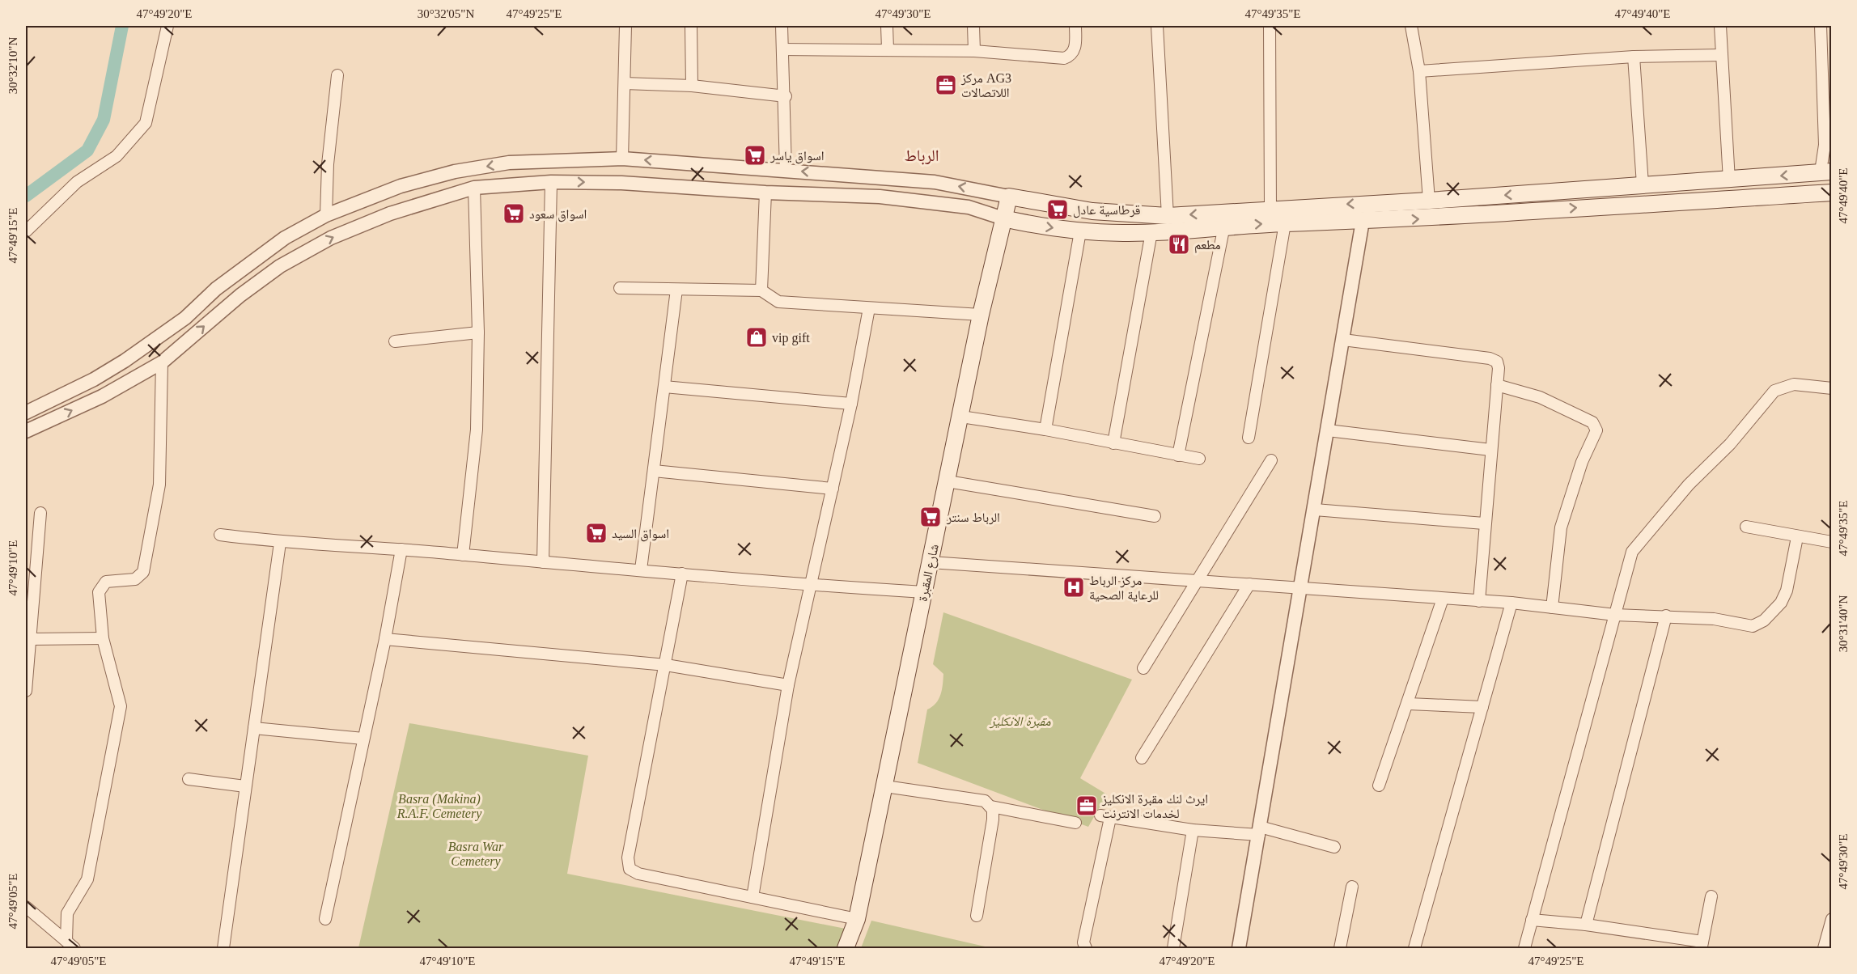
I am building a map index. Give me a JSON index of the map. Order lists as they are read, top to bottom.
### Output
{
  "streets": {
    "main road": ["شارع المقبرة"]
  },
  "districts": ["الرباط"],
  "parks": ["مقبرة الانكليز", "Basra (Makina) R.A.F. Cemetery", "Basra War Cemetery"],
  "places": {
    "office": ["مركز AG3 اللاتصالات", "ايرث لنك مقبرة الانكليز لخدمات الانترنت"],
    "supermarket": [
      "اسواق ياسر",
      "قرطاسية عادل",
      "اسواق سعود",
      "الرباط سنتر",
      "اسواق السيد"
    ],
    "restaurant": ["مطعم"],
    "shop": ["vip gift"],
    "hospital": ["مركز الرباط للرعاية الصحية"]
  },
  "coordinates": [
    "47°49'20\"E",
    "30°32'05\"N",
    "47°49'25\"E",
    "47°49'30\"E",
    "47°49'35\"E",
    "47°49'40\"E",
    "30°32'10\"N",
    "47°49'15\"E",
    "47°49'10\"E",
    "30°31'40\"N",
    "47°49'05\"E"
  ]
}
